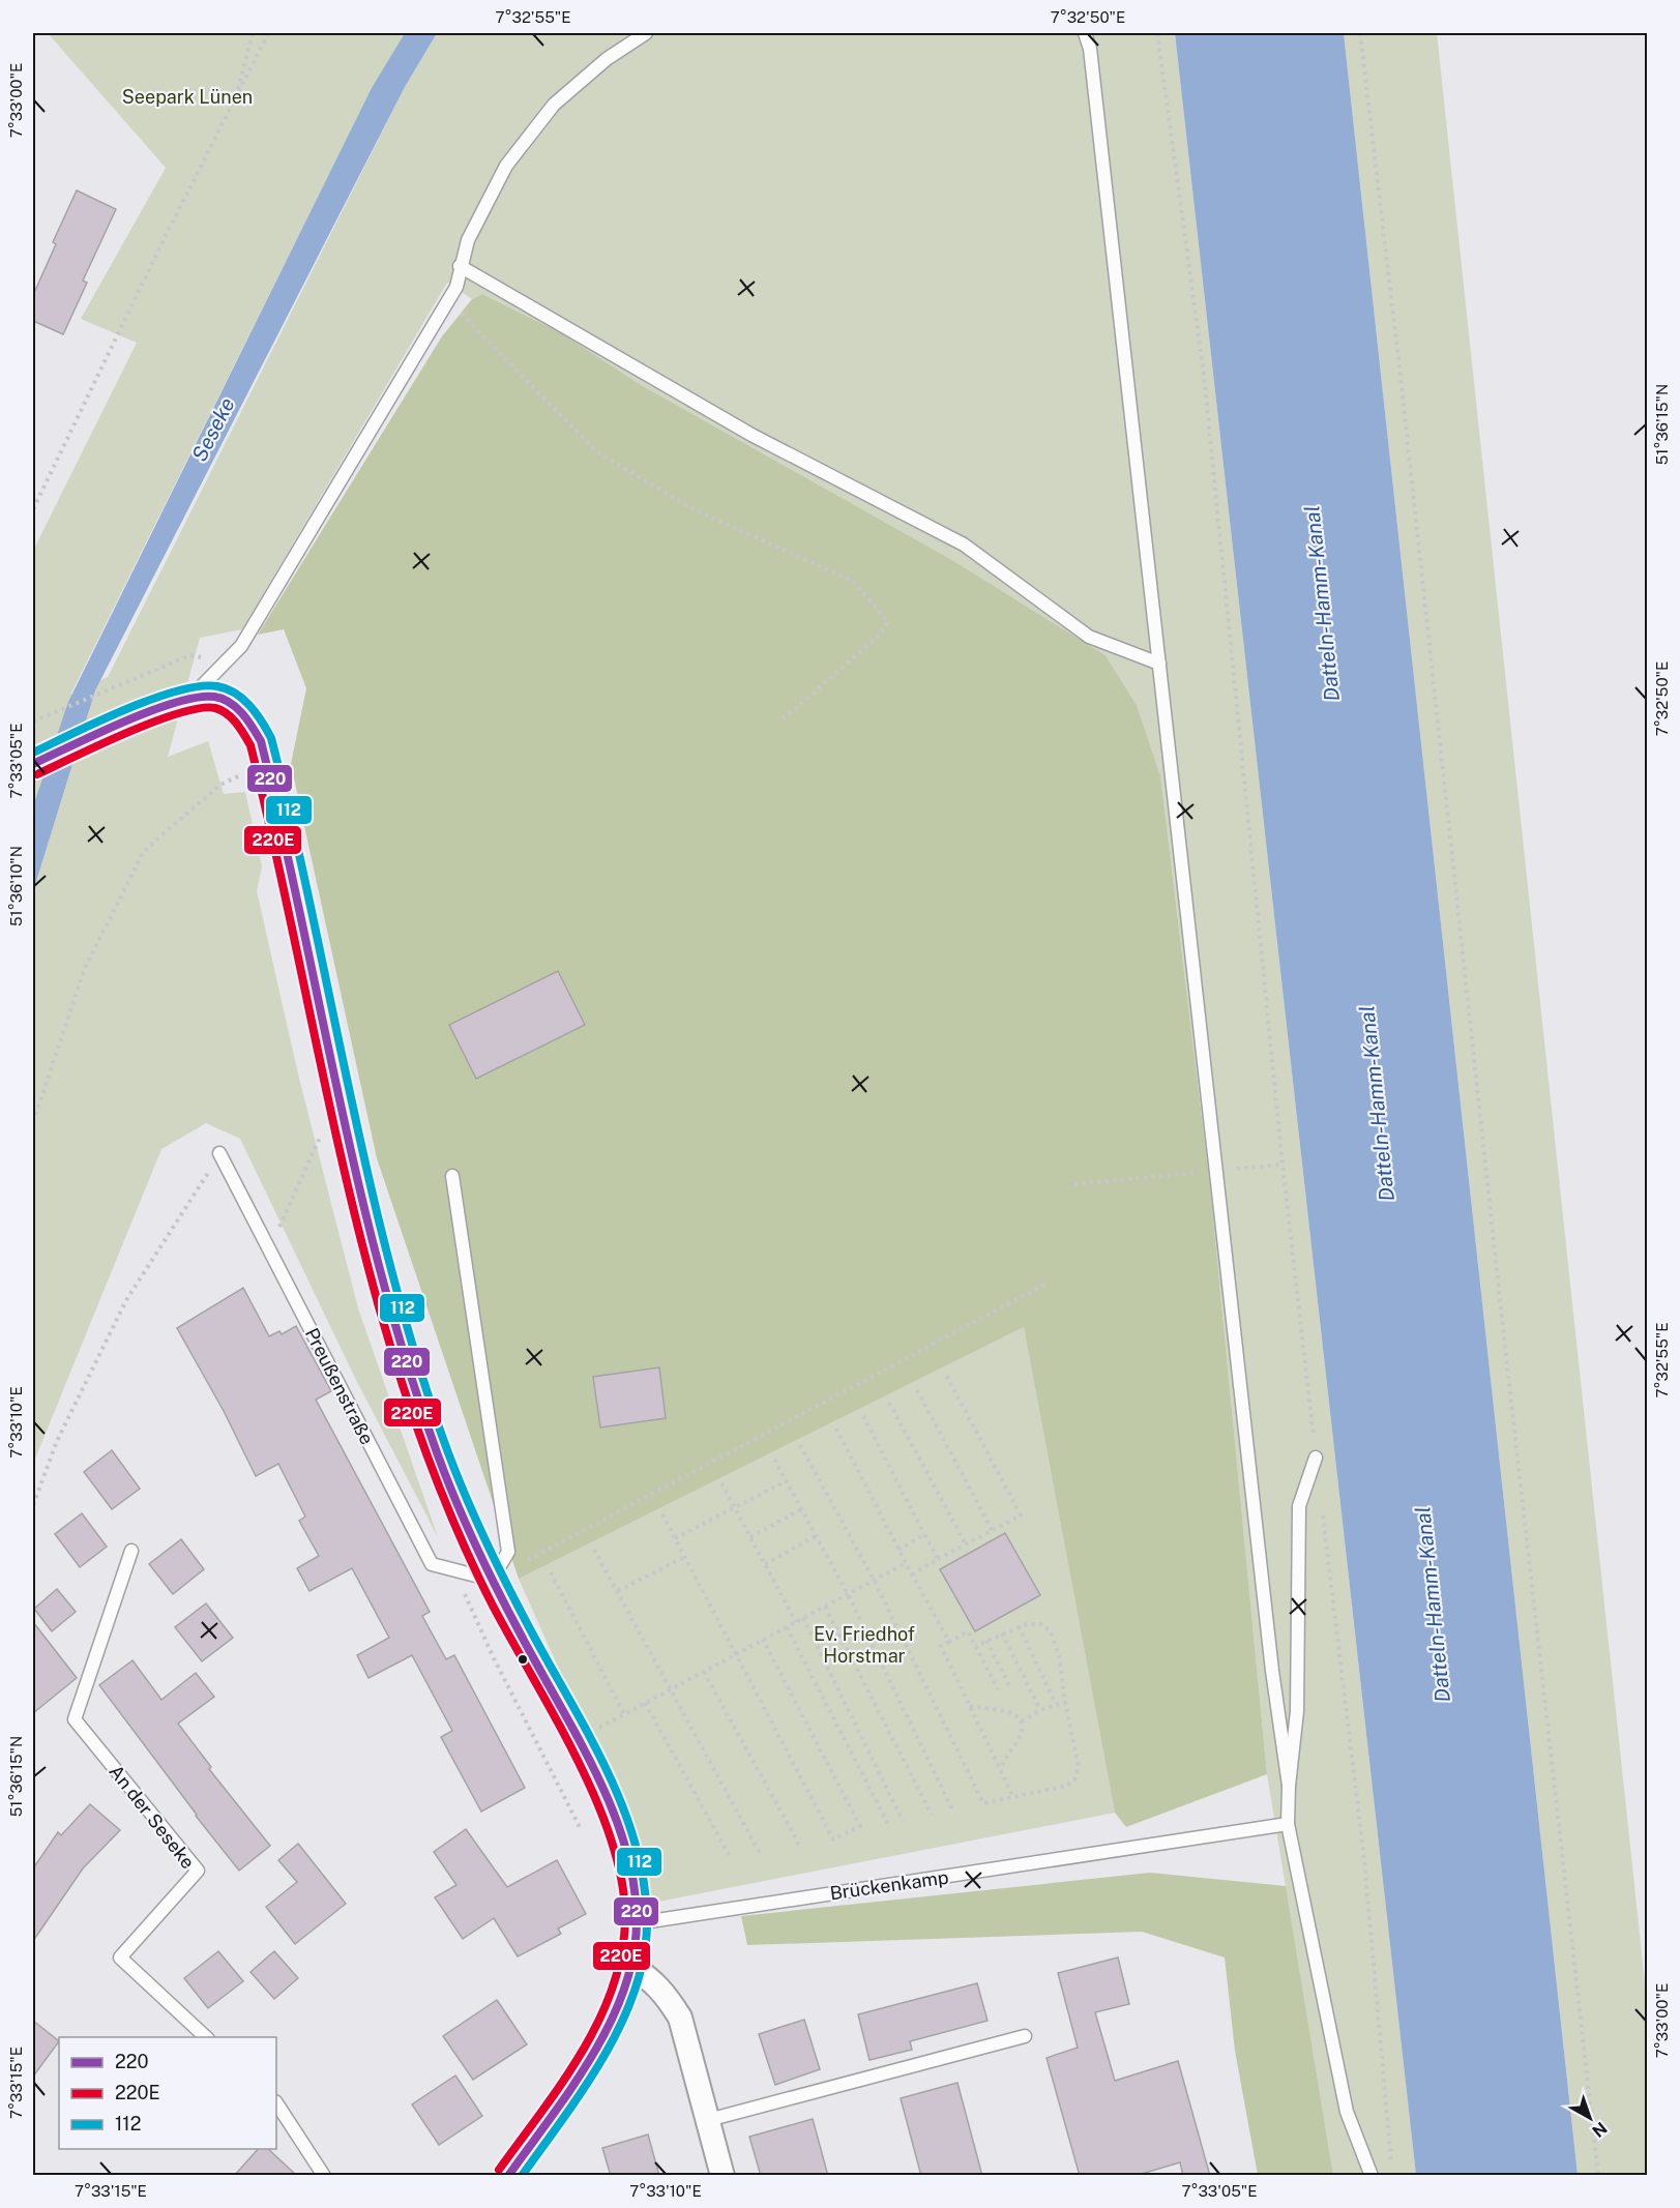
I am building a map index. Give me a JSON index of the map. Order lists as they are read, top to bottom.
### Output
{
  "streets": {
    "lane": ["Preußenstraße", "An der Seseke", "Brückenkamp"]
  },
  "water": ["Seseke", "Datteln-Hamm-Kanal"],
  "parks": ["Seepark Lünen", "Ev. Friedhof Horstmar"],
  "lines": ["transit line 112", "transit line 220", "transit line 220E"],
  "legend": ["220", "220E", "112"],
  "north": "bottom right",
  "coordinates": [
    "7°32'55\"E",
    "7°32'50\"E",
    "7°33'00\"E",
    "51°36'15\"N",
    "7°33'05\"E",
    "51°36'10\"N",
    "7°33'10\"E",
    "7°33'15\"E"
  ]
}
